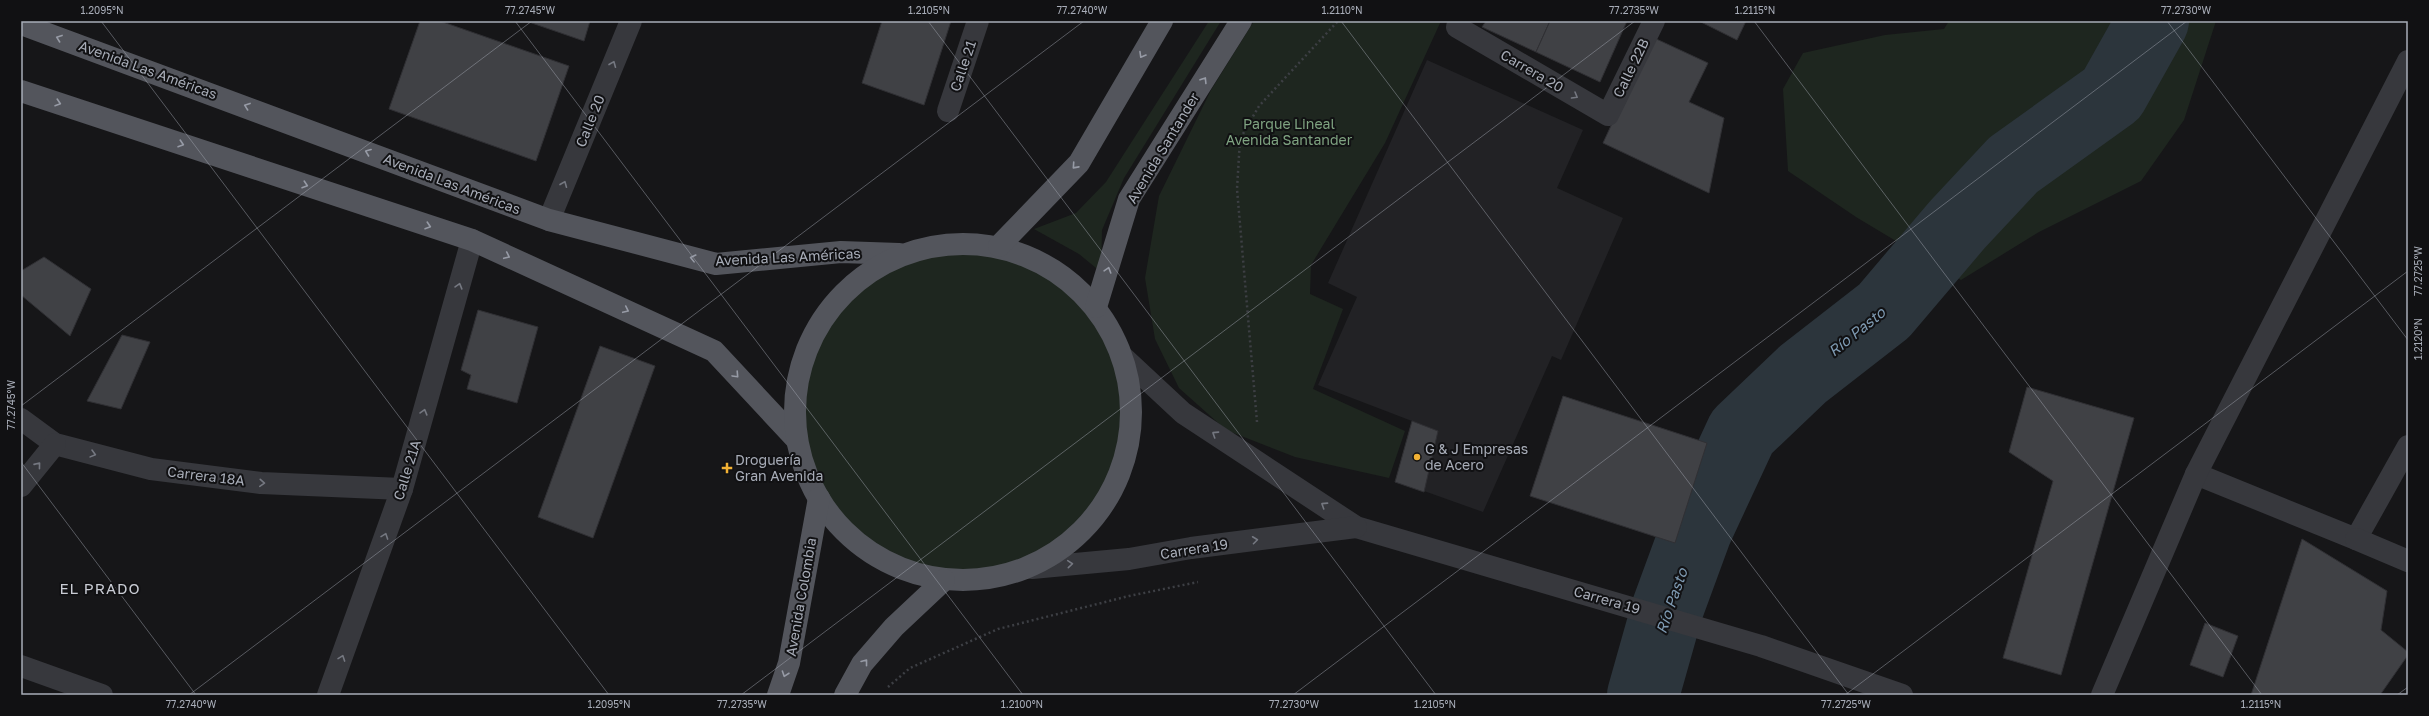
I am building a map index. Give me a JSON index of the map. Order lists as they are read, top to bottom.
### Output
{
  "streets": {
    "main road": ["Avenida Las Américas", "Avenida Santander", "Avenida Colombia"],
    "street": [
      "Calle 21",
      "Calle 22B",
      "Carrera 20",
      "Calle 20",
      "Calle 21A",
      "Carrera 18A",
      "Carrera 19"
    ]
  },
  "crossings": [
    ["Calle 22B", "Carrera 20"],
    ["Avenida Las Américas", "Calle 20"],
    ["Calle 21A", "Carrera 18A"]
  ],
  "one_way": [
    "Carrera 20",
    "Calle 20",
    "Calle 21A",
    "Carrera 18A",
    "Avenida Colombia"
  ],
  "districts": ["EL PRADO"],
  "water": ["Río Pasto"],
  "parks": ["Parque Lineal Avenida Santander"],
  "places": {
    "other": ["G & J Empresas de Acero"],
    "health": ["Droguería Gran Avenida"]
  },
  "coordinates": [
    "1.2095°N",
    "77.2745°W",
    "1.2105°N",
    "77.2740°W",
    "1.2110°N",
    "77.2735°W",
    "1.2115°N",
    "77.2730°W",
    "77.2725°W",
    "1.2120°N",
    "1.2100°N"
  ]
}
